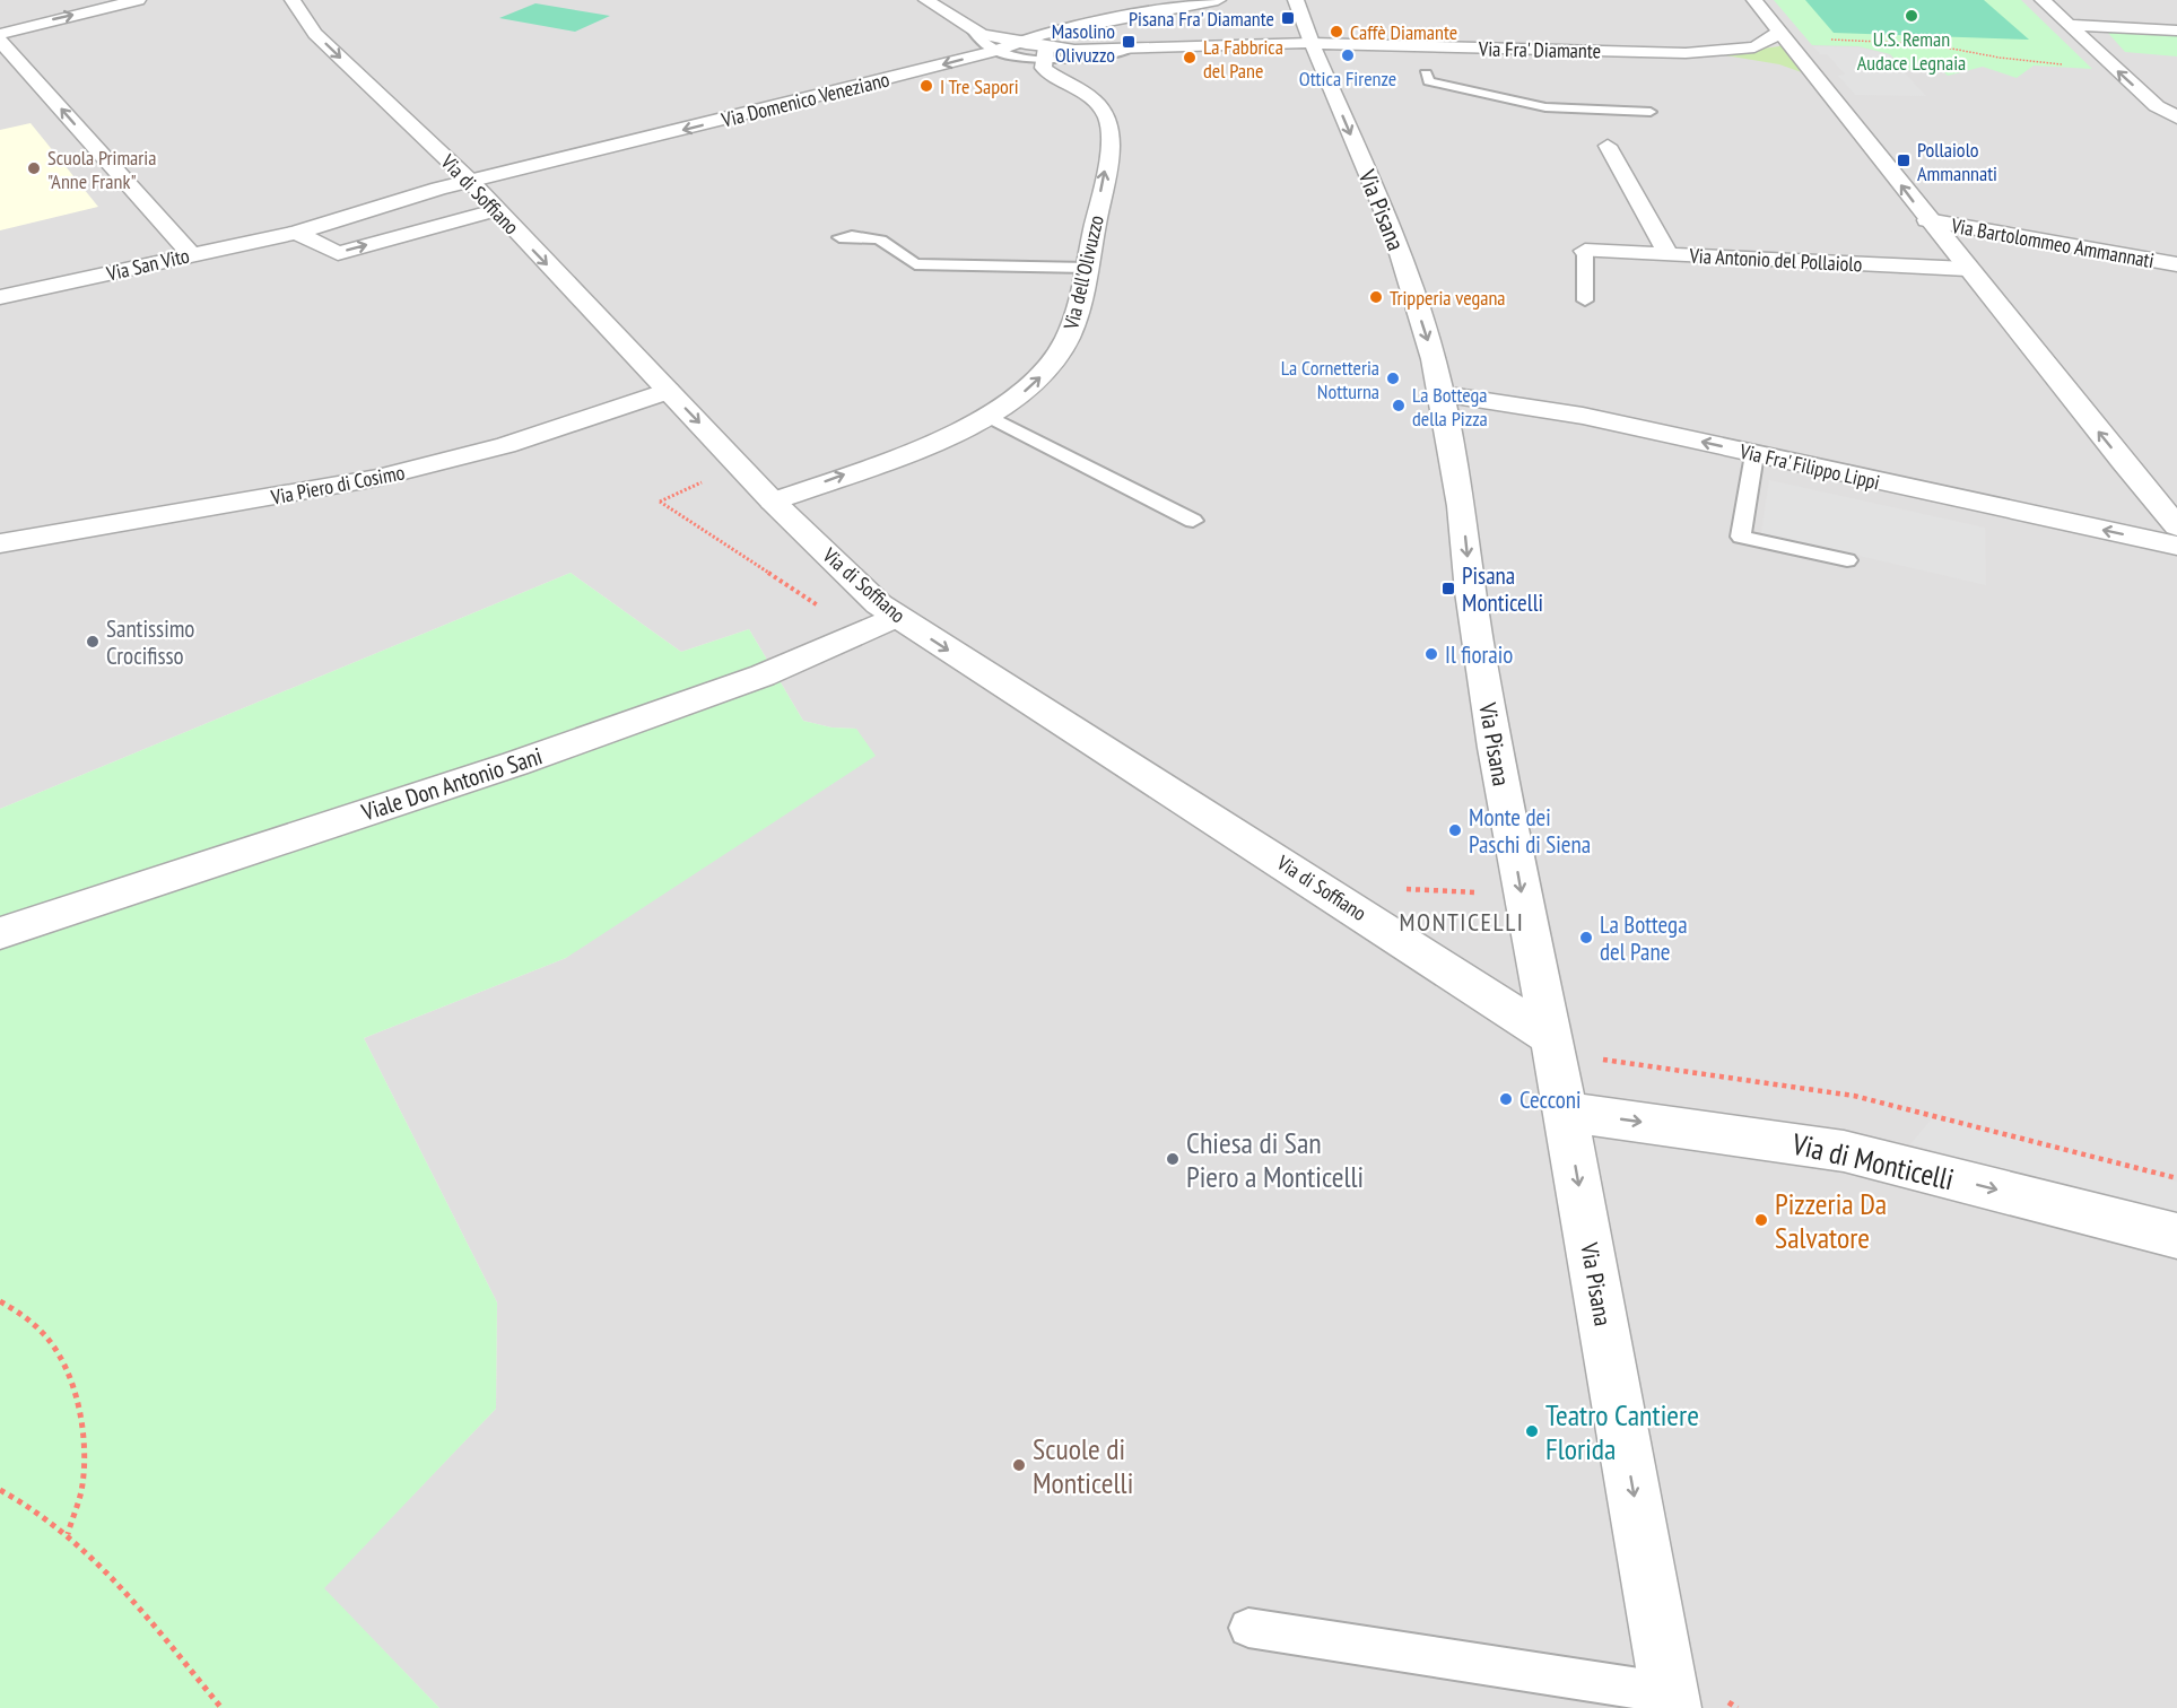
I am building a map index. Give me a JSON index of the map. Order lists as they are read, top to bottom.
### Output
{
  "streets": {
    "street": [
      "Via Fra' Diamante",
      "Via Domenico Veneziano",
      "Via di Soffiano",
      "Via Pisana",
      "Via Bartolommeo Ammannati",
      "Via Antonio del Pollaiolo",
      "Via San Vito",
      "Via dell'Olivuzzo",
      "Via Fra' Filippo Lippi",
      "Via Piero di Cosimo",
      "Viale Don Antonio Sani",
      "Via di Monticelli"
    ]
  },
  "crossings": [
    ["Via Fra' Diamante", "Via Pisana"],
    ["Via Fra' Diamante", "Via dell'Olivuzzo"],
    ["Via Domenico Veneziano", "Via di Soffiano"],
    ["Via Domenico Veneziano", "Via San Vito"],
    ["Via di Soffiano", "Via Pisana"],
    ["Via di Soffiano", "Via dell'Olivuzzo"],
    ["Via di Soffiano", "Via Piero di Cosimo"],
    ["Via di Soffiano", "Viale Don Antonio Sani"],
    ["Via Pisana", "Via Fra' Filippo Lippi"],
    ["Via Pisana", "Via di Monticelli"]
  ],
  "one_way": [
    "Via Domenico Veneziano",
    "Via di Soffiano",
    "Via Pisana",
    "Via Fra' Filippo Lippi",
    "Via di Monticelli"
  ],
  "districts": ["MONTICELLI"],
  "places": {
    "other": [
      "U.S. Reman Audace Legnaia",
      "Caffè Diamante",
      "Ottica Firenze",
      "La Fabbrica del Pane",
      "I Tre Sapori",
      "Scuola Primaria \"Anne Frank\"",
      "Tripperia vegana",
      "La Cornetteria Notturna",
      "La Bottega della Pizza",
      "Santissimo Crocifisso",
      "Il fioraio",
      "Monte dei Paschi di Siena",
      "La Bottega del Pane",
      "Cecconi",
      "Chiesa di San Piero a Monticelli",
      "Pizzeria Da Salvatore",
      "Teatro Cantiere Florida",
      "Scuole di Monticelli"
    ],
    "transit": [
      "Pisana Fra' Diamante",
      "Masolino Olivuzzo",
      "Pollaiolo Ammannati",
      "Pisana Monticelli"
    ]
  }
}
